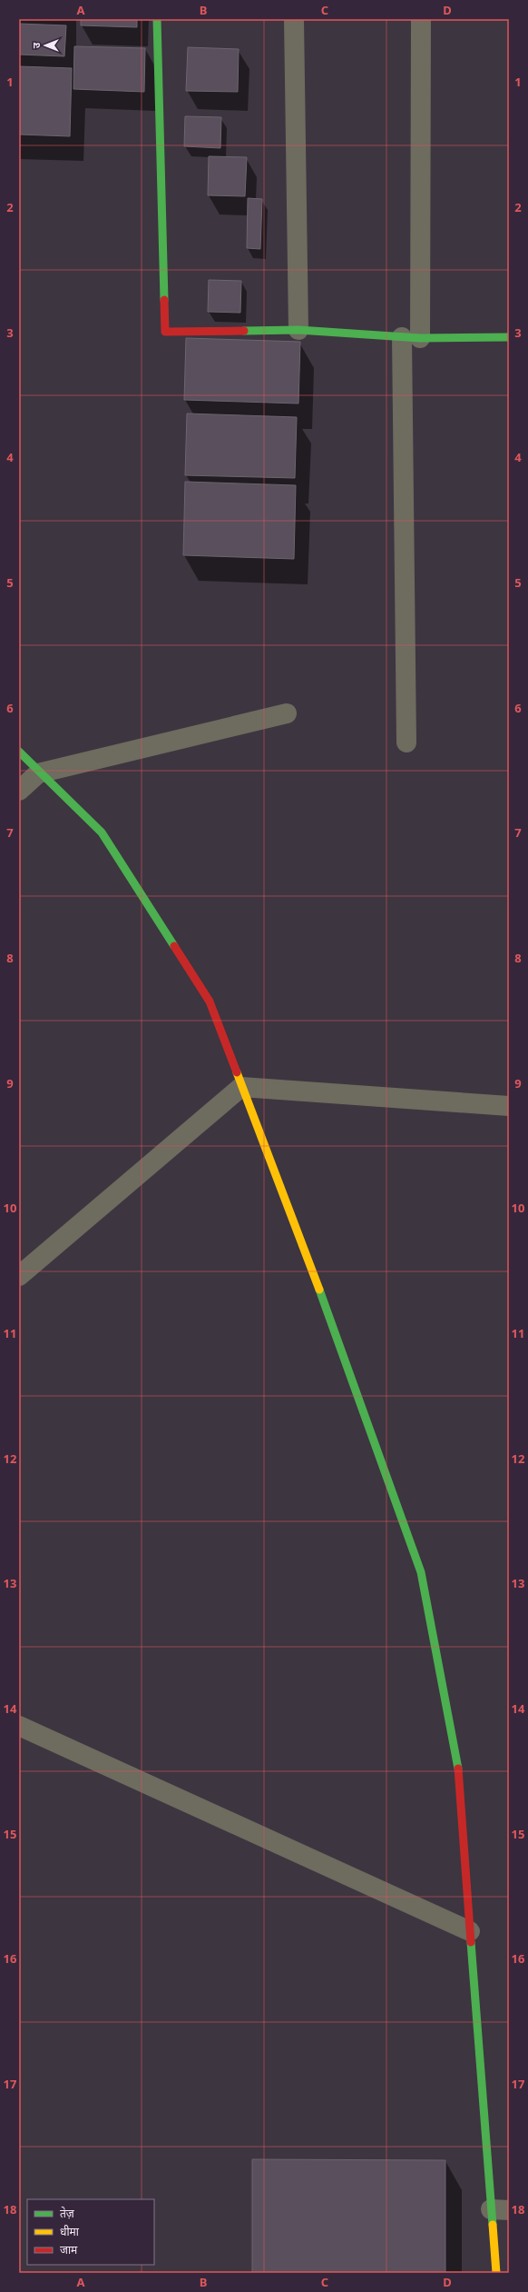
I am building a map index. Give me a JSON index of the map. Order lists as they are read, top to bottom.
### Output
{
  "legend": ["तेज़", "धीमा", "जाम"],
  "north": "left",
  "grid": {
    "columns": [
      "A",
      "B",
      "C",
      "D"
    ],
    "rows": [
      "1",
      "2",
      "3",
      "4",
      "5",
      "6",
      "7",
      "8",
      "9",
      "10",
      "11",
      "12",
      "13",
      "14",
      "15",
      "16",
      "17",
      "18"
    ]
  }
}
